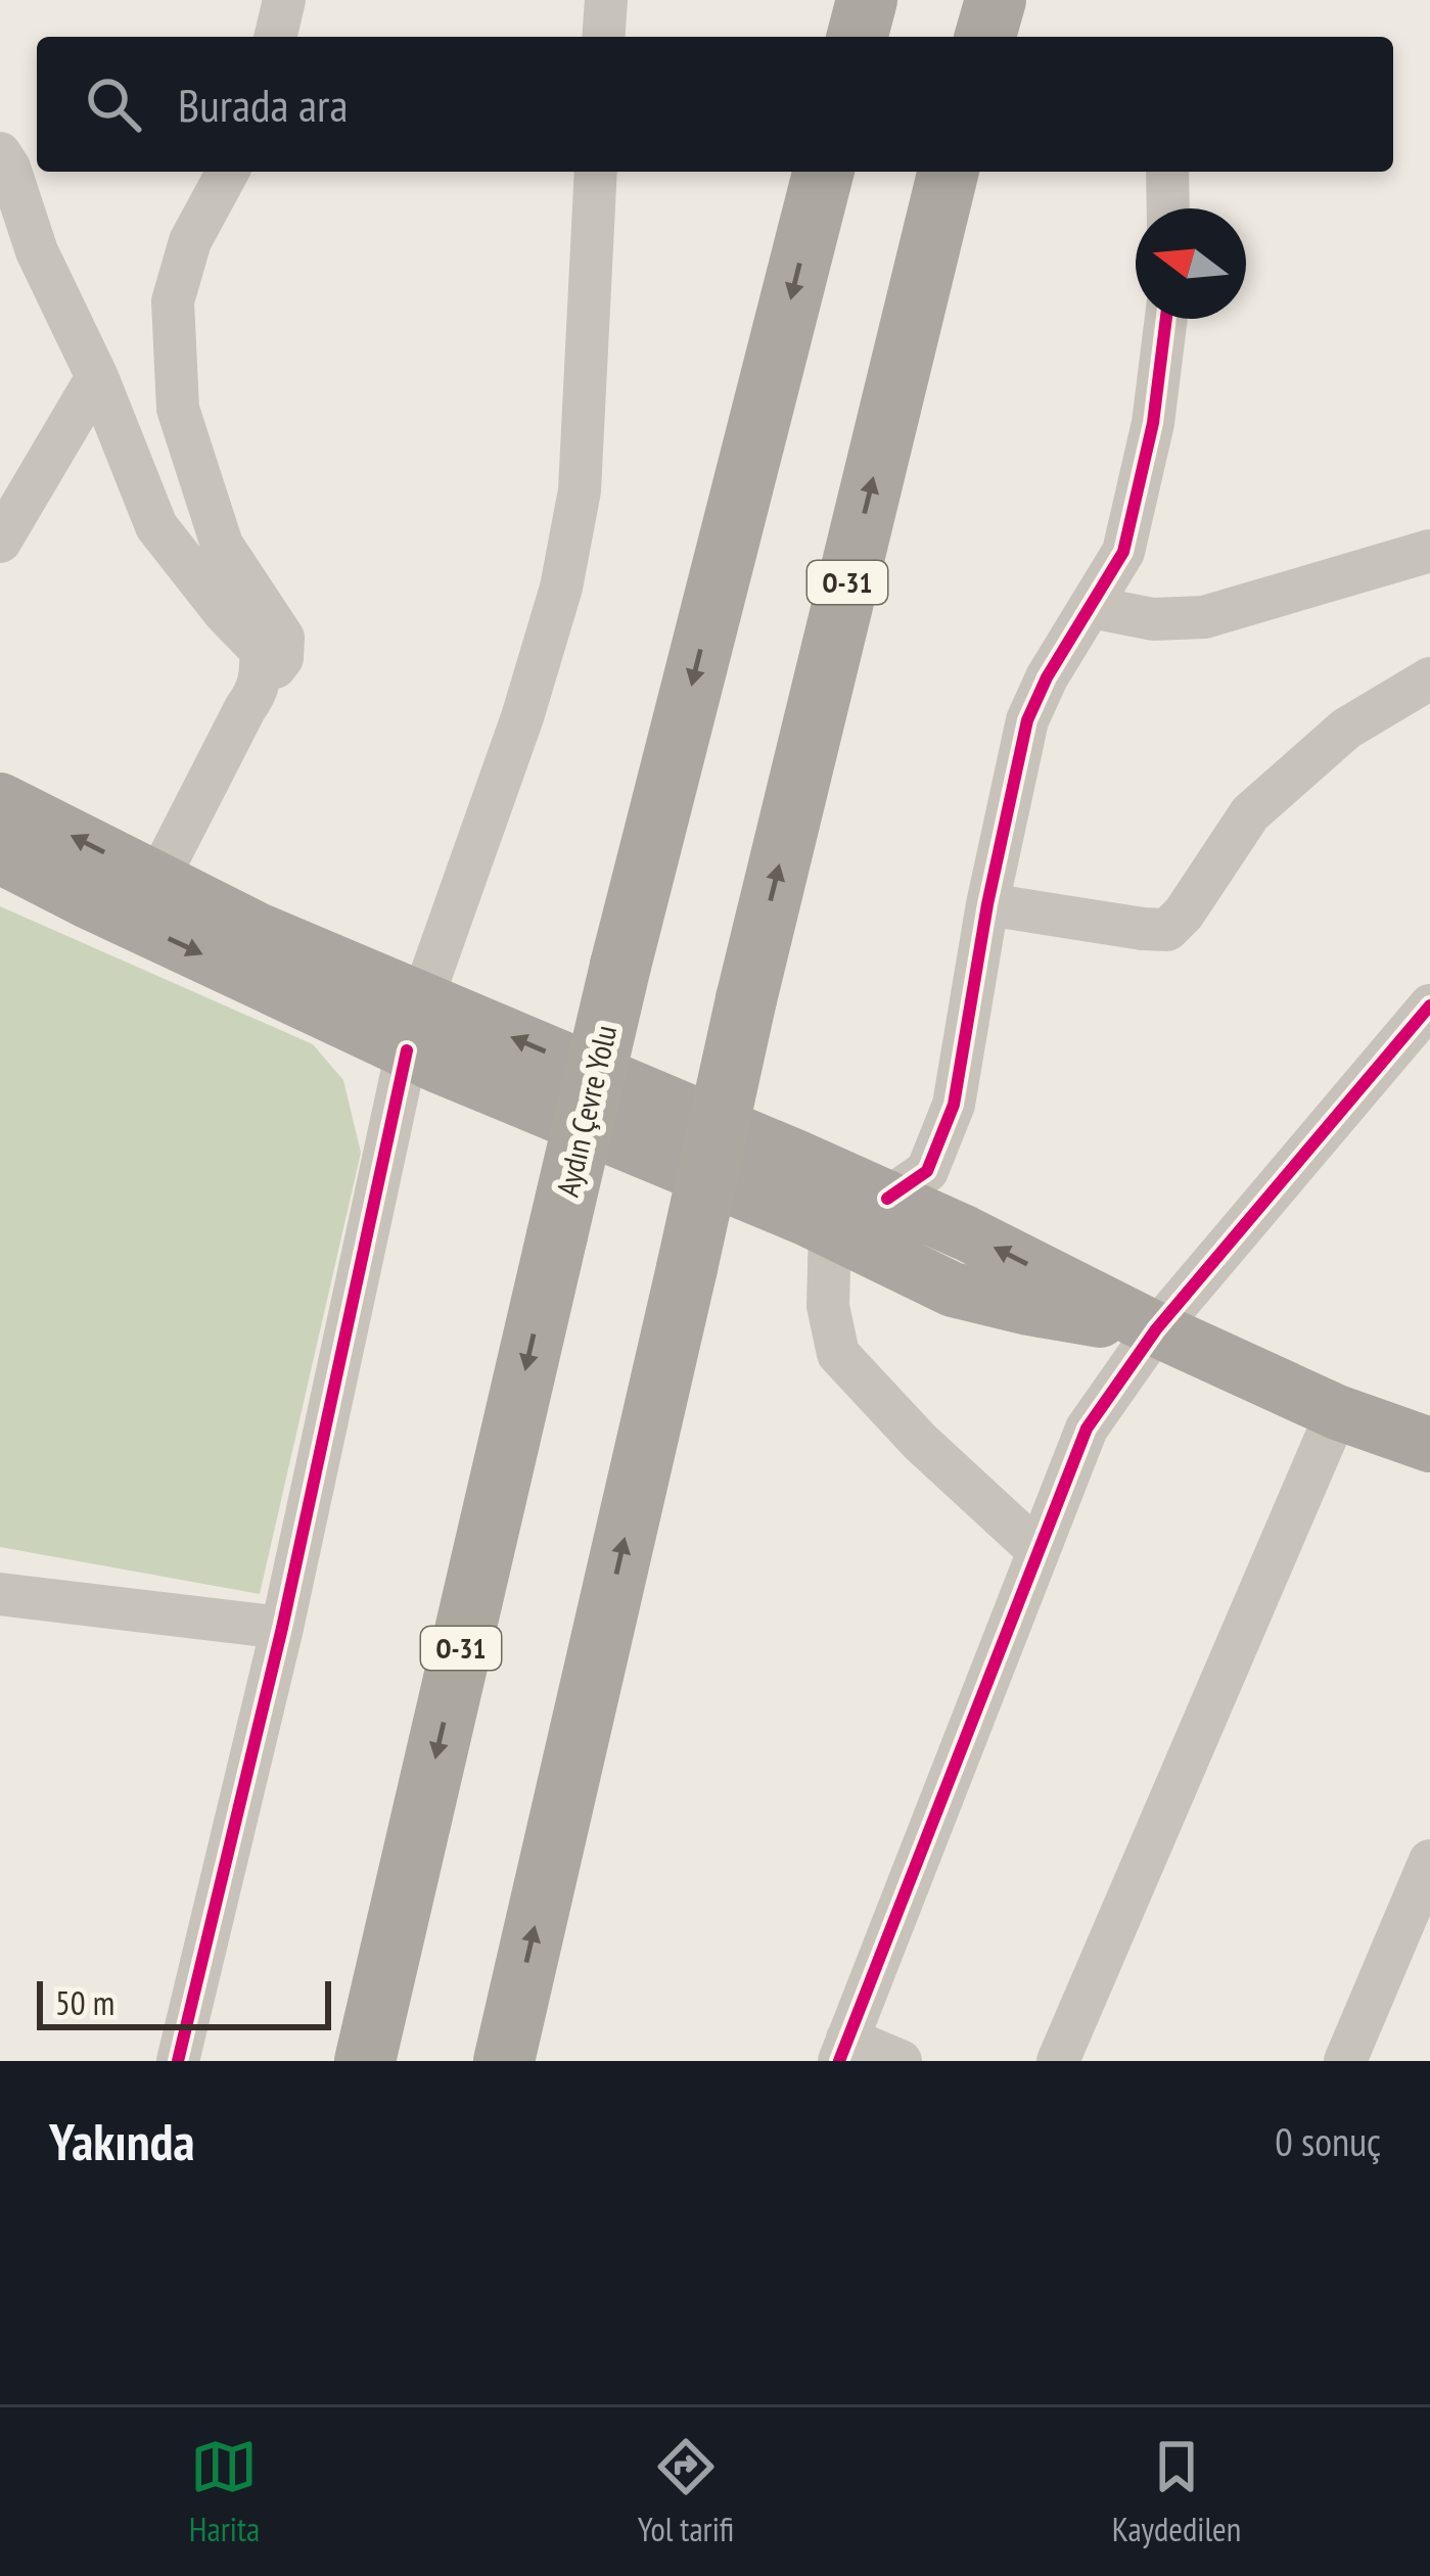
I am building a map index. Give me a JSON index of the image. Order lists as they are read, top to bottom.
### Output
{
  "streets": {
    "highway": ["O-31", "Aydın Çevre Yolu"]
  },
  "scale_bar": "50 m",
  "north": "left",
  "page": {
    "search": "Burada ara",
    "scale": "50 m",
    "heading": ["Yakında", "0 sonuç"],
    "nav": ["Harita", "Yol tarifi", "Kaydedilen"]
  }
}
